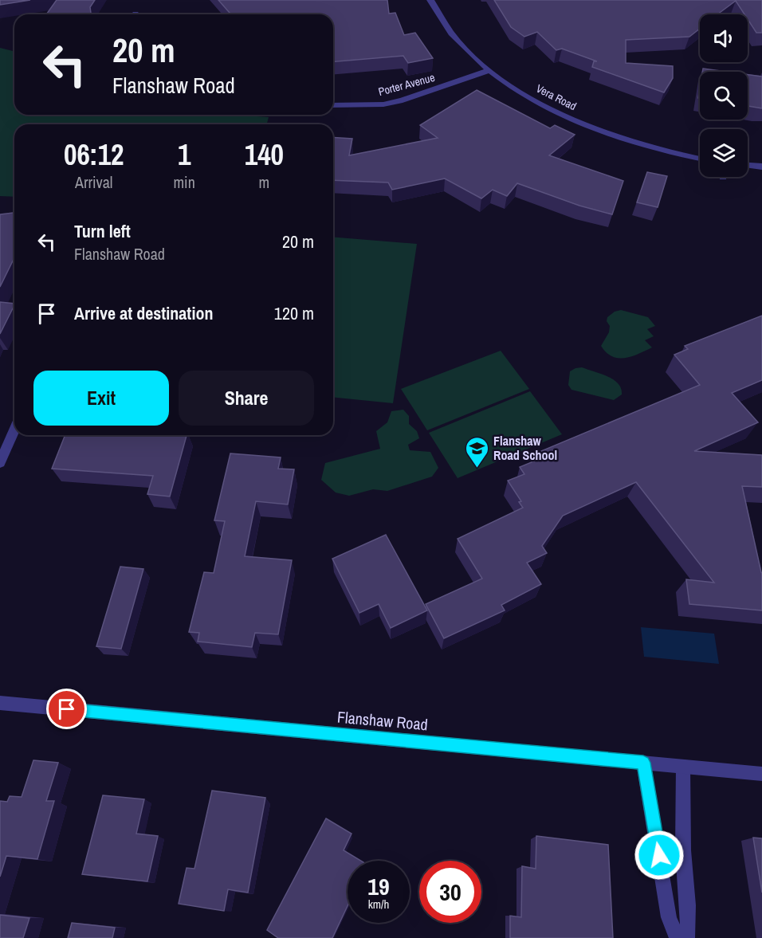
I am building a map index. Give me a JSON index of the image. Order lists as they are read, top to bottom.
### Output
{
  "streets": {
    "street": ["Porter Avenue", "Vera Road", "Flanshaw Road"]
  },
  "crossings": [
    ["Porter Avenue", "Vera Road"]
  ],
  "places": {
    "school or university": ["Flanshaw Road School"]
  },
  "page": {
    "turn": ["20 m", "Flanshaw Road"],
    "eta": [
      "06:12",
      "Arrival",
      "1",
      "min",
      "140",
      "m"
    ],
    "list": [
      {
        "name": "Turn left",
        "note": "Flanshaw Road",
        "value": "20 m"
      },
      {
        "name": "Arrive at destination",
        "value": "120 m"
      }
    ],
    "buttons": ["Exit", "Share"],
    "speed": "19 km/h",
    "limit": "30"
  }
}
